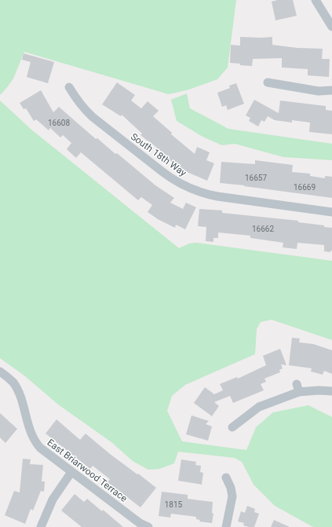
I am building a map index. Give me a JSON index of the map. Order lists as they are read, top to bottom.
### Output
{
  "streets": {
    "street": ["South 18th Way", "East Briarwood Terrace"]
  },
  "house_numbers": [
    "16608",
    "16657",
    "16669",
    "16662",
    "1815"
  ]
}
